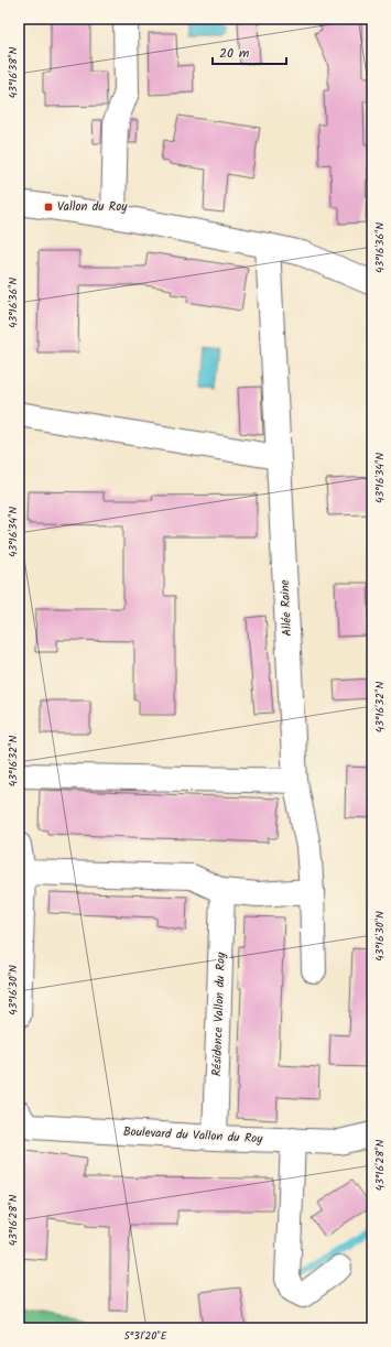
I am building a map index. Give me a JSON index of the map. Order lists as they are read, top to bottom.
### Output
{
  "streets": {
    "street": ["Allée Raine", "Résidence Vallon du Roy", "Boulevard du Vallon du Roy"]
  },
  "crossings": [
    ["Résidence Vallon du Roy", "Boulevard du Vallon du Roy"]
  ],
  "places": {
    "transit": ["Vallon du Roy"]
  },
  "scale_bar": "20 m",
  "coordinates": [
    "43°16'38\"N",
    "43°16'36\"N",
    "43°16'34\"N",
    "43°16'32\"N",
    "43°16'30\"N",
    "43°16'28\"N",
    "5°31'20\"E"
  ]
}
